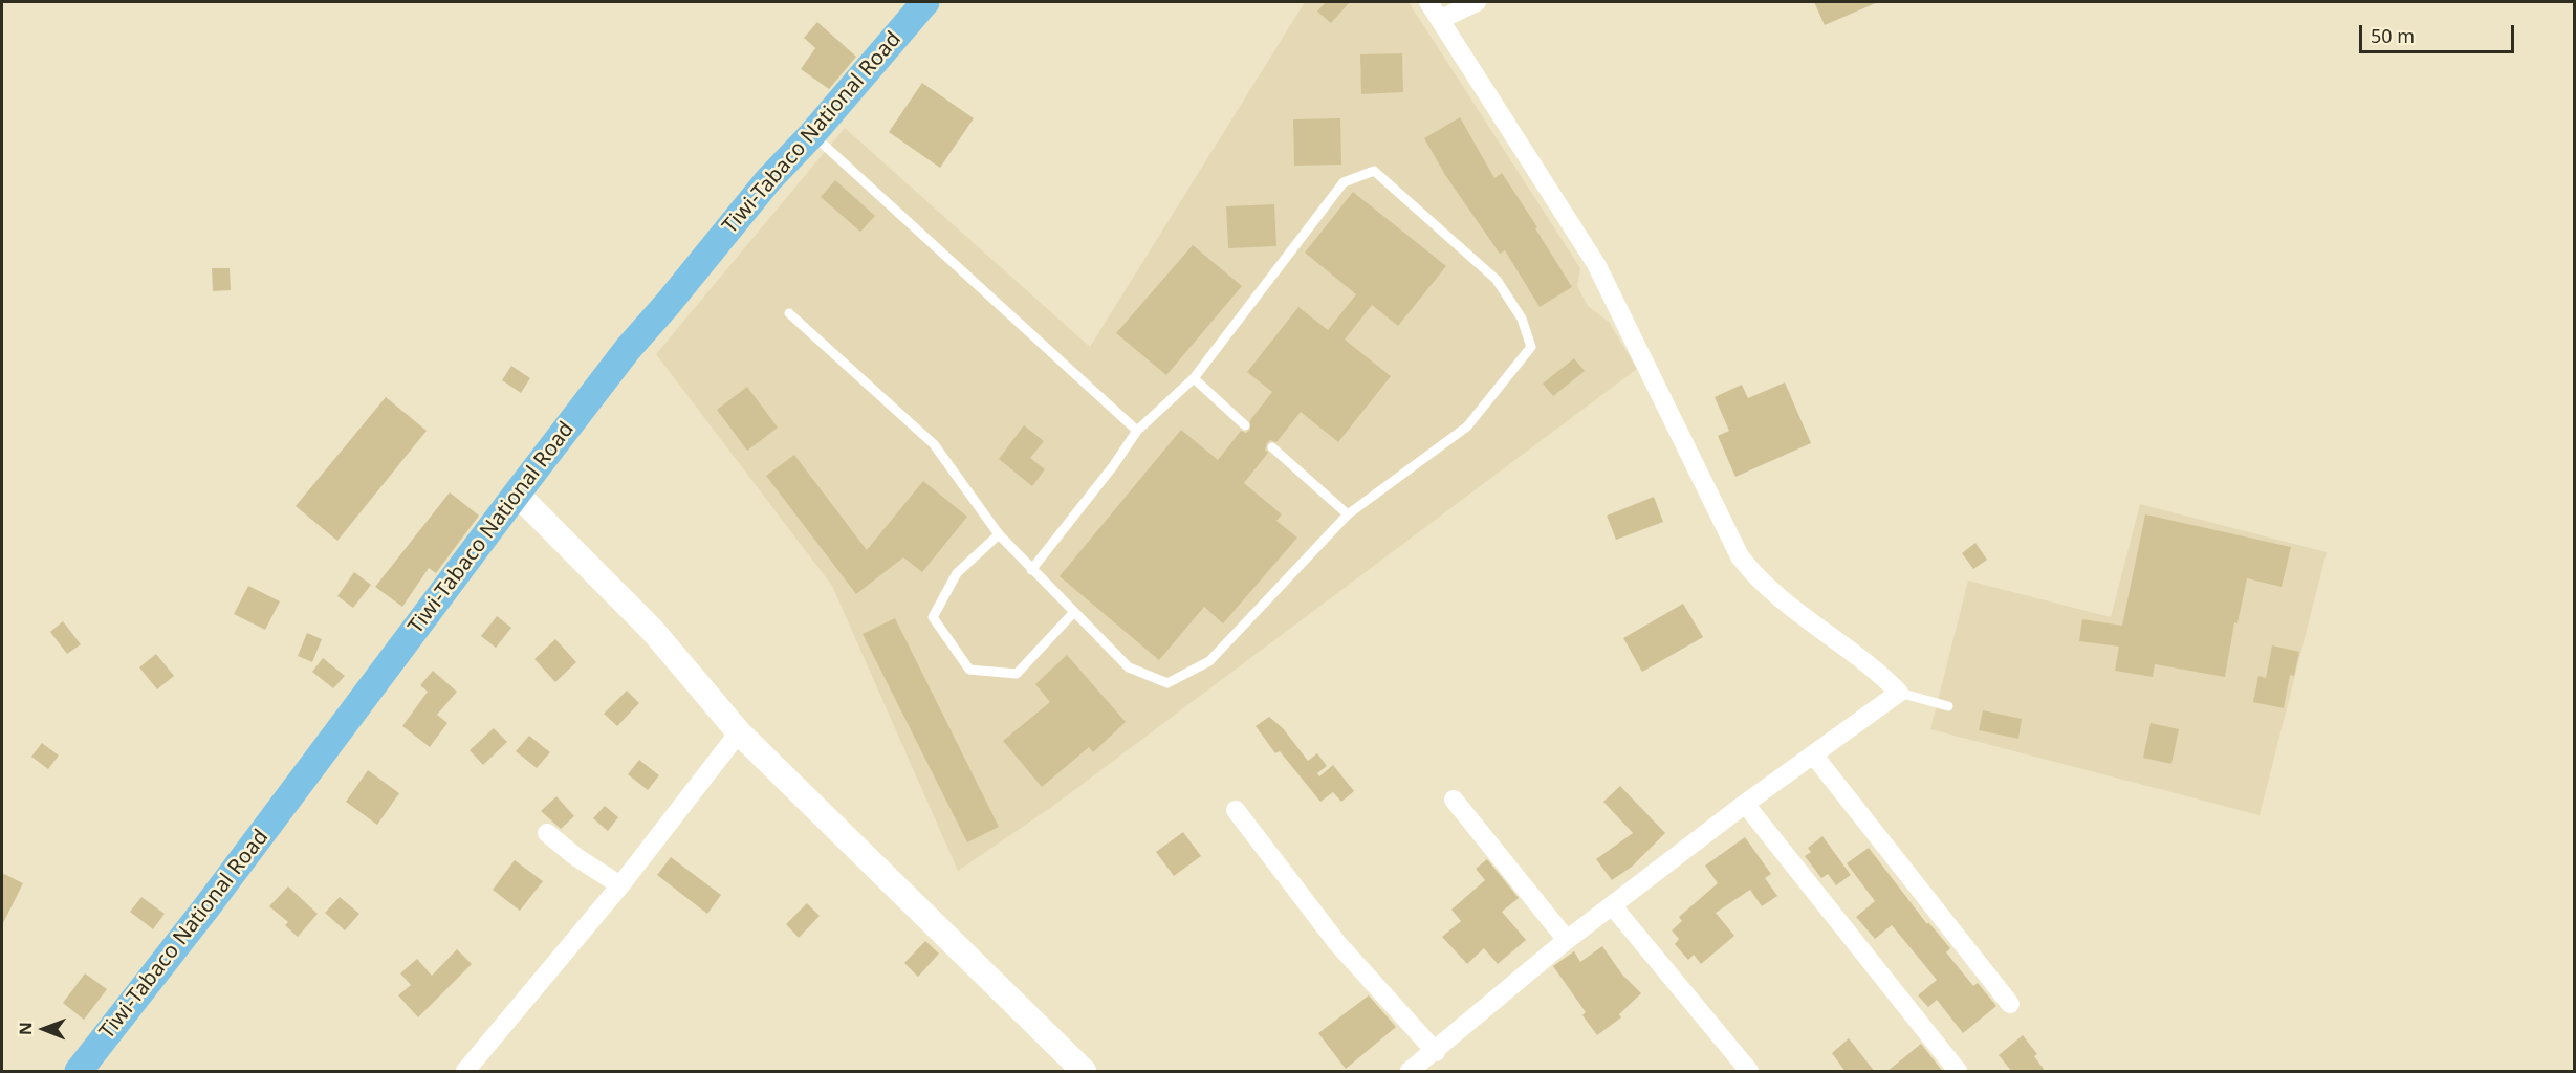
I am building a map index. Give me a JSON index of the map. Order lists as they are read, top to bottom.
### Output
{
  "streets": {
    "main road": ["Tiwi-Tabaco National Road"]
  },
  "scale_bar": "50 m",
  "north": "left"
}
